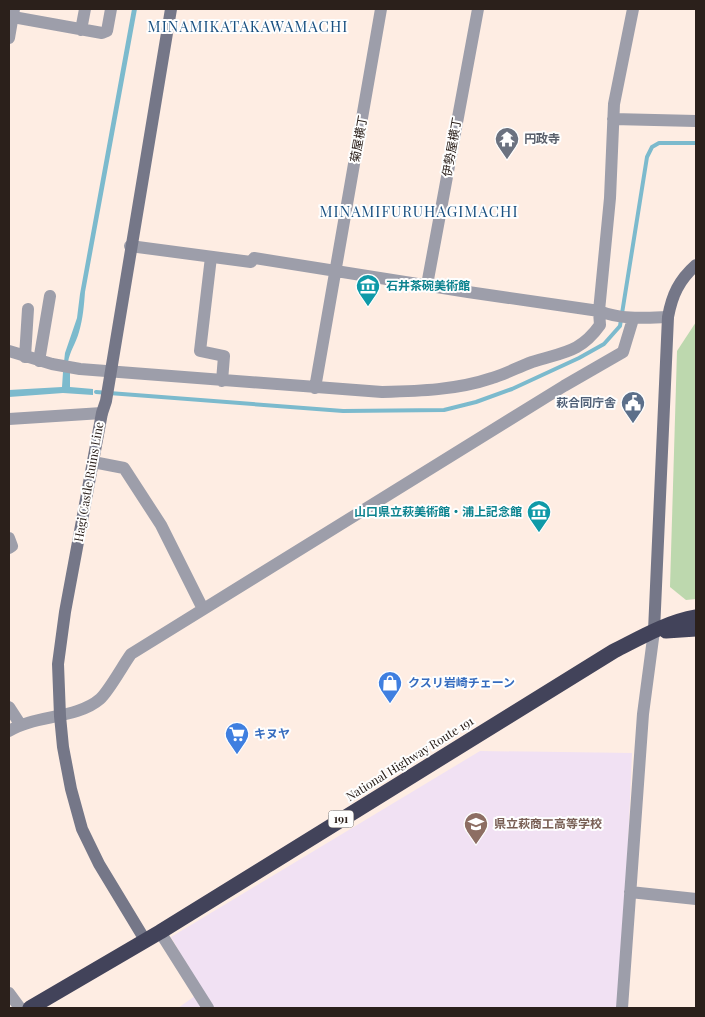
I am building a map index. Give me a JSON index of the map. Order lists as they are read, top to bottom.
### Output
{
  "streets": {
    "highway": ["National Highway Route 191", "191"],
    "main road": ["Hagi Castle Ruins Line"],
    "street": ["菊屋横丁", "伊勢屋横丁"]
  },
  "crossings": [
    ["Hagi Castle Ruins Line", "National Highway Route 191"]
  ],
  "districts": ["MINAMIKATAKAWAMACHI", "MINAMIFURUHAGIMACHI"],
  "places": {
    "temple": ["円政寺"],
    "museum": ["石井茶碗美術館", "山口県立萩美術館・浦上記念館"],
    "public building": ["萩合同庁舎"],
    "shop": ["クスリ岩崎チェーン"],
    "supermarket": ["キヌヤ"],
    "school or university": ["県立萩商工高等学校"]
  }
}
